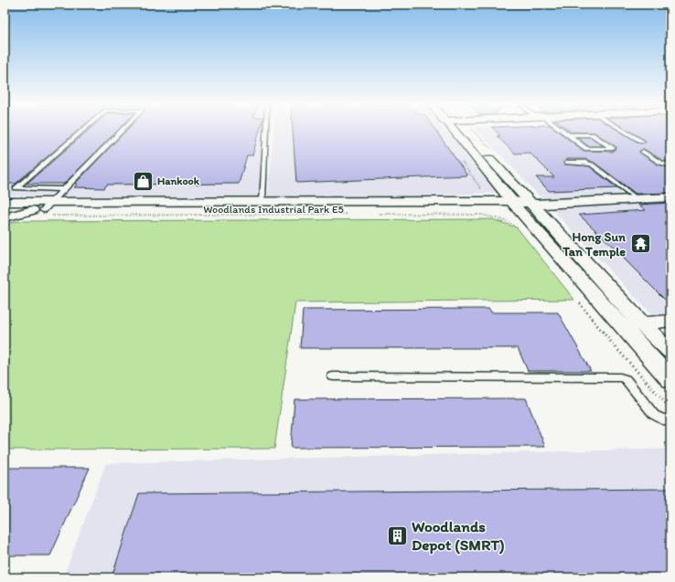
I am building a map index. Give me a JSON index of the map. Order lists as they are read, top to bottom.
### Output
{
  "streets": {
    "street": ["Woodlands Industrial Park E5"]
  },
  "places": {
    "shop": ["Hankook"],
    "temple": ["Hong Sun Tan Temple"],
    "building": ["Woodlands Depot (SMRT)"]
  }
}
